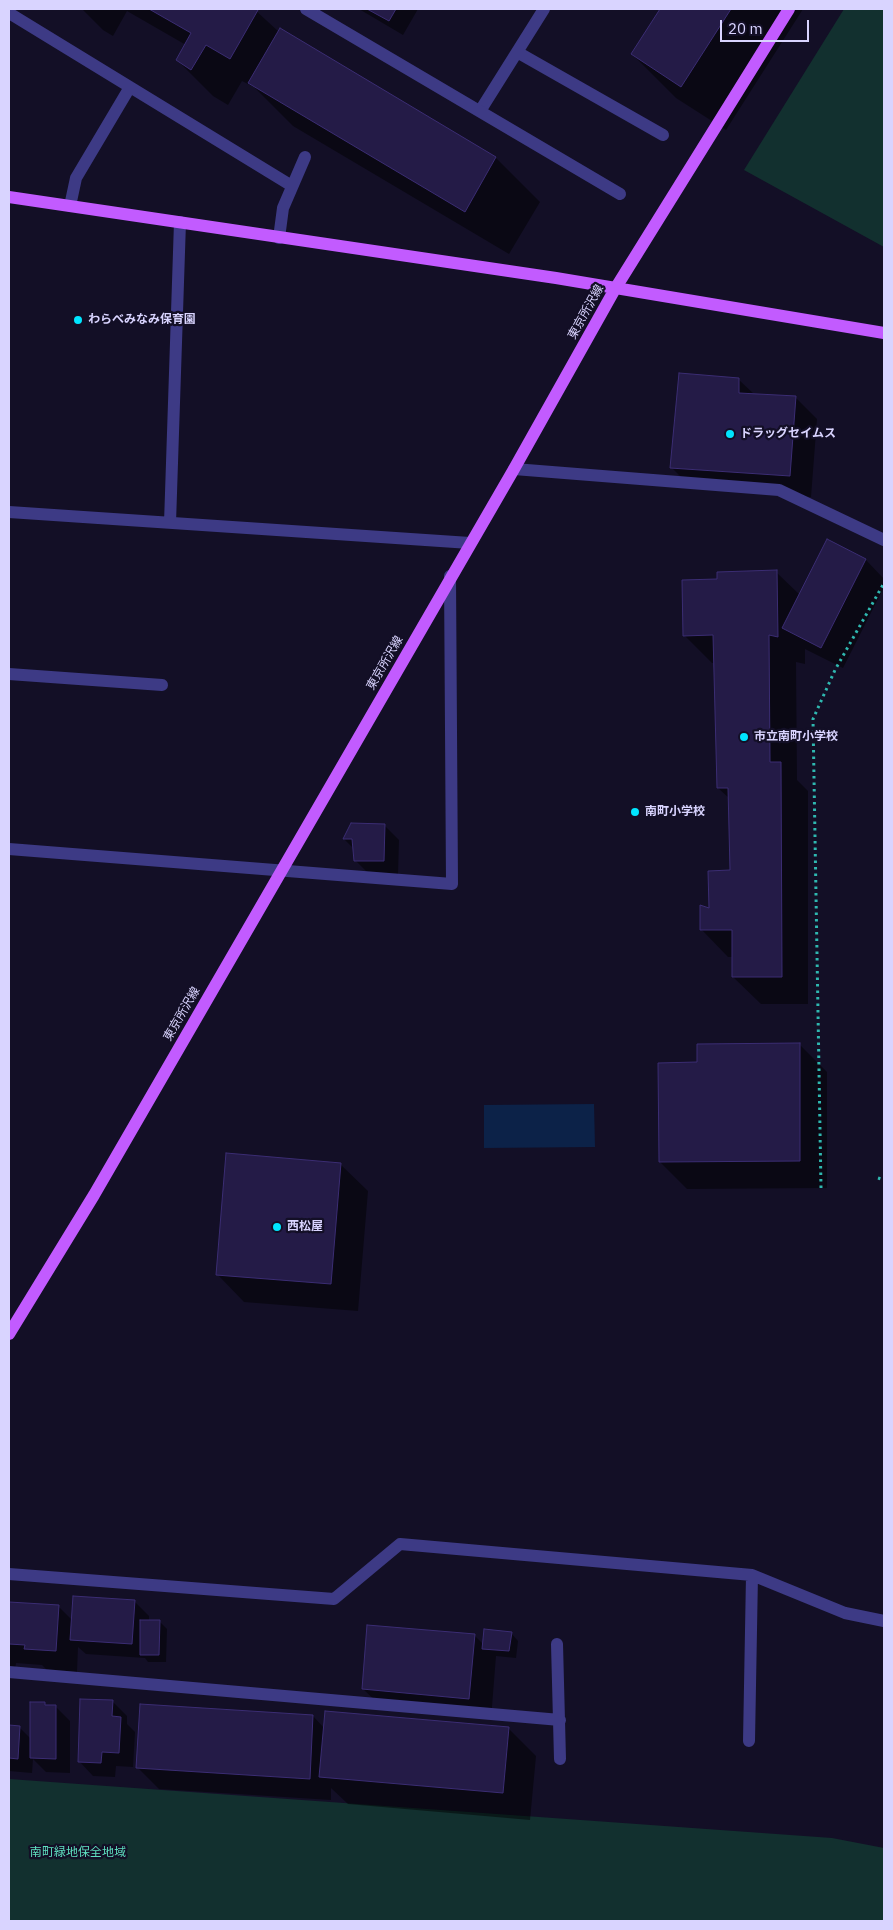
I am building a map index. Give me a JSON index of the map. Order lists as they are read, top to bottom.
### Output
{
  "streets": {
    "main road": ["東京所沢線"]
  },
  "parks": ["南町緑地保全地域"],
  "places": [
    "わらべみなみ保育園",
    "ドラッグセイムス",
    "市立南町小学校",
    "南町小学校",
    "西松屋"
  ],
  "scale_bar": "20 m"
}
